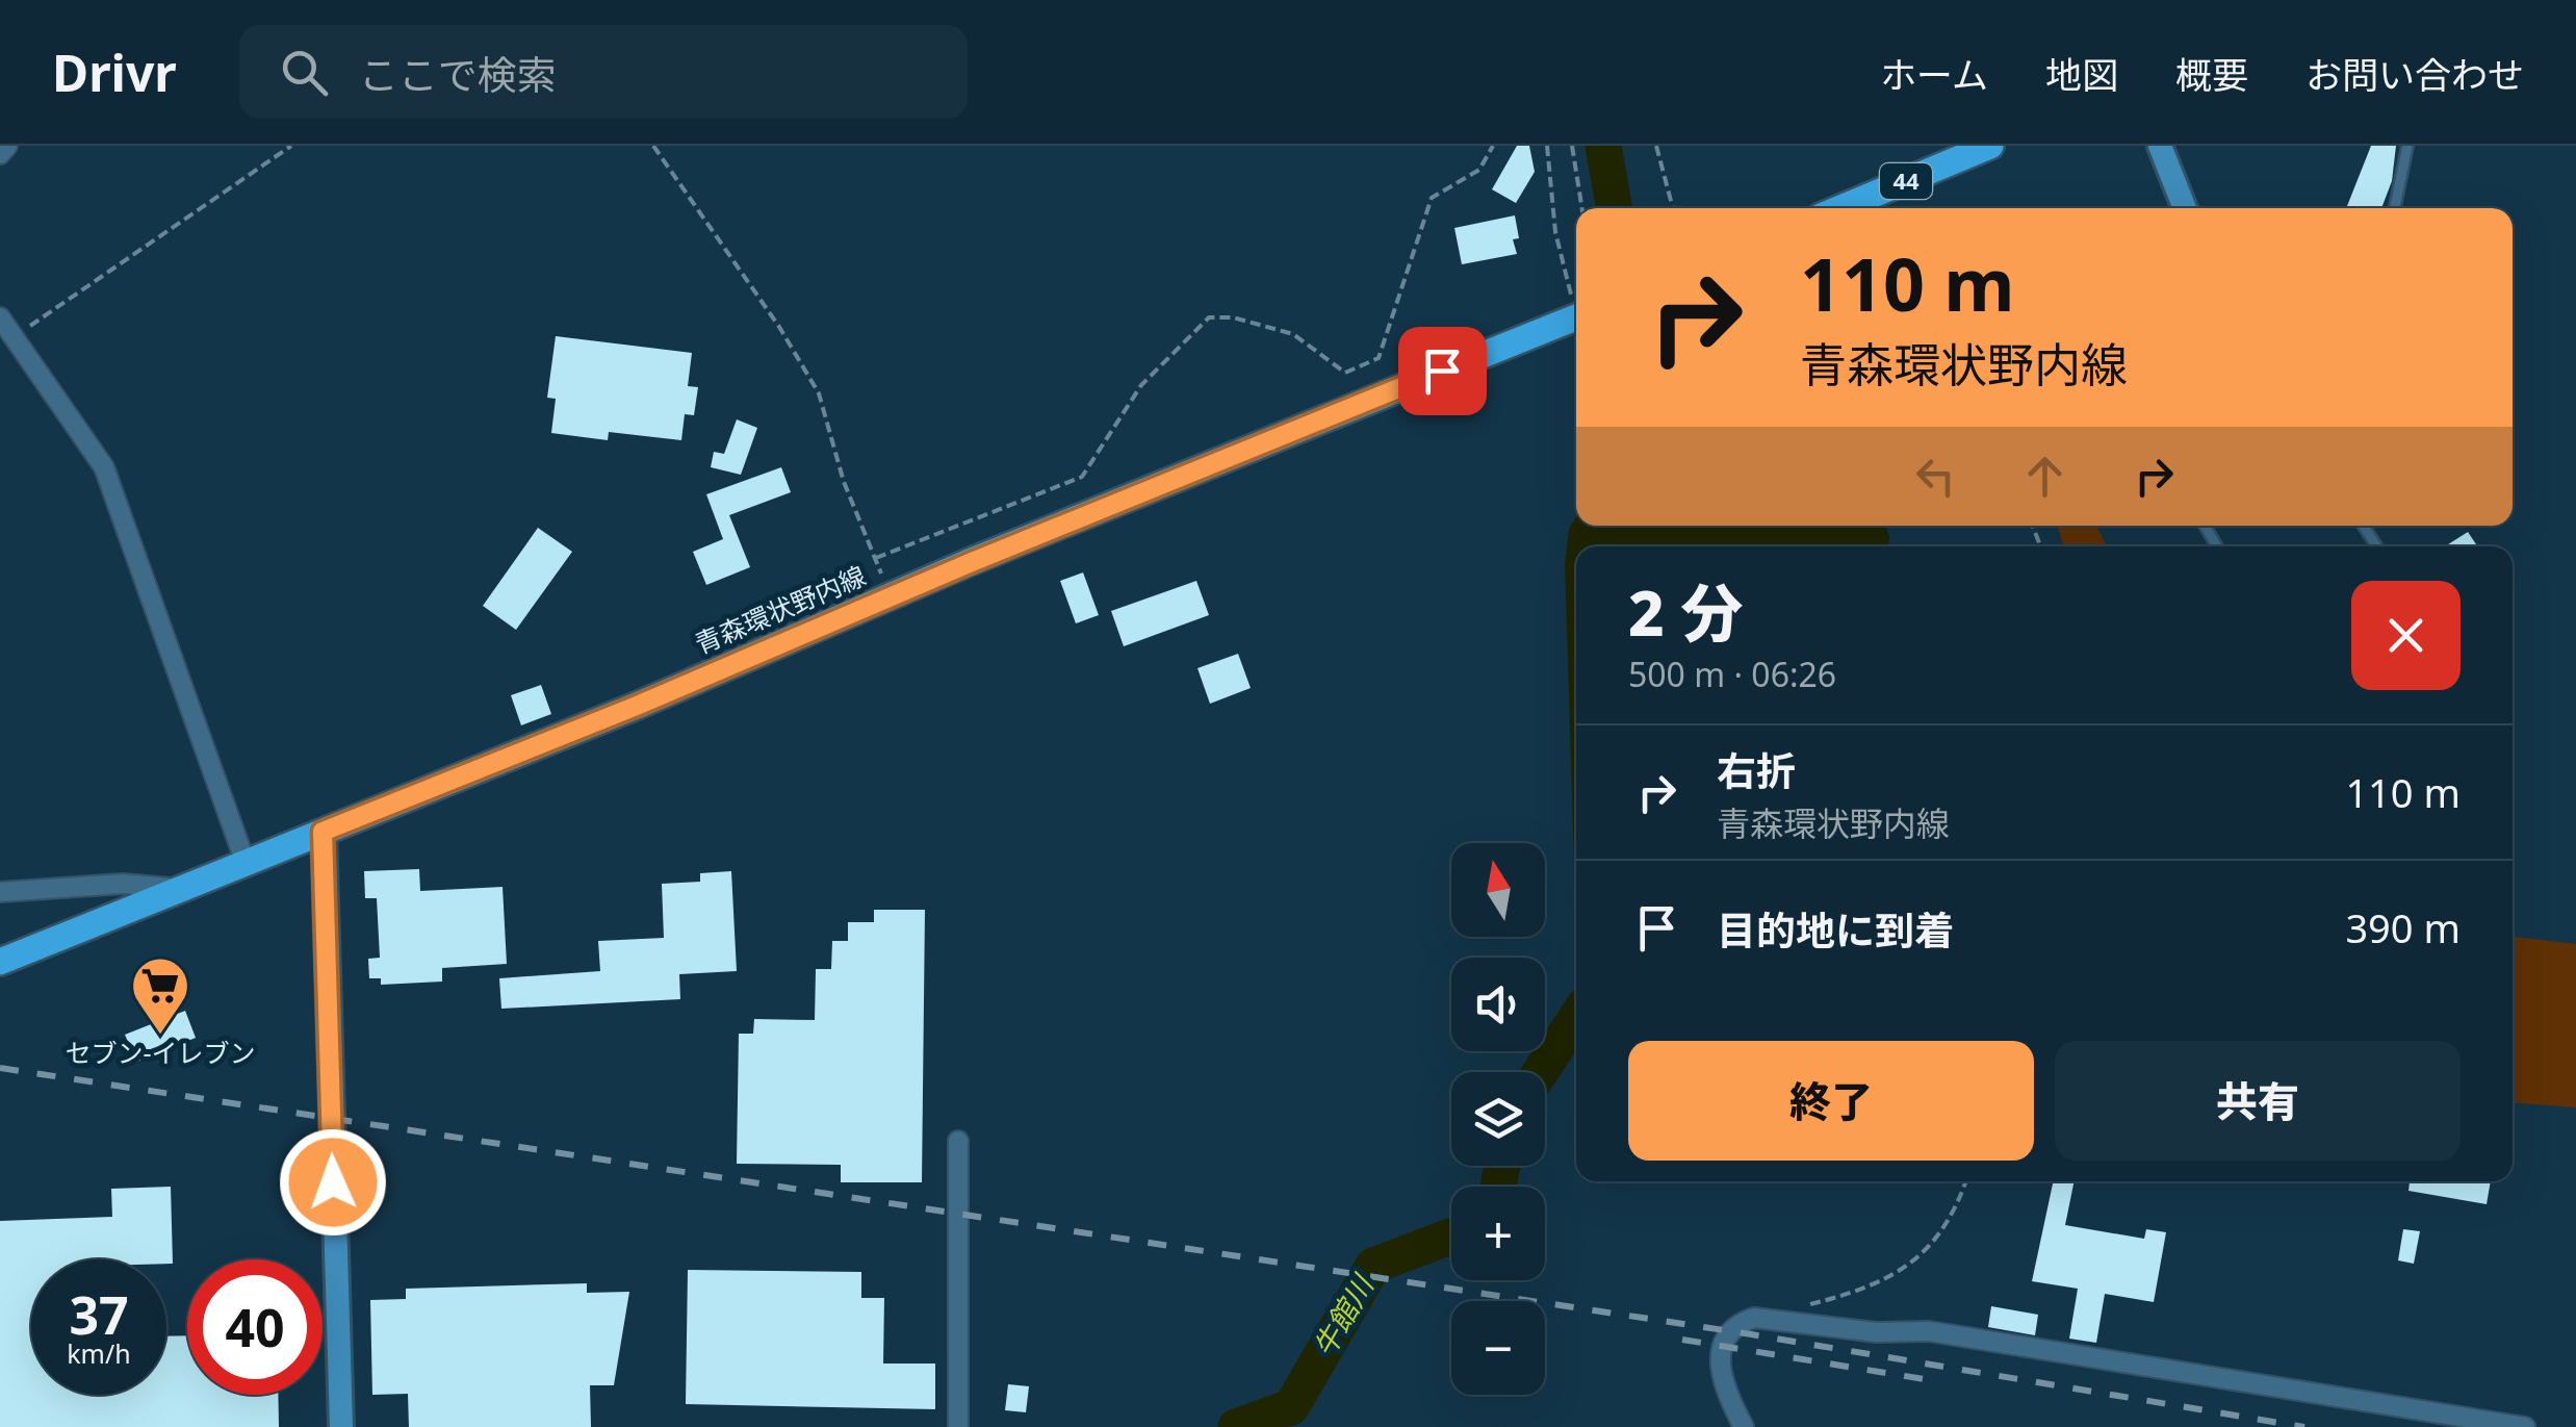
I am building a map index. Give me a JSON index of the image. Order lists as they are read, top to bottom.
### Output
{
  "streets": {
    "main road": ["44", "青森環状野内線"]
  },
  "water": ["牛館川"],
  "places": {
    "supermarket": ["セブン-イレブン"]
  },
  "north": "top",
  "page": {
    "header": "Drivr",
    "search": "ここで検索",
    "nav": [
      "ホーム",
      "地図",
      "概要",
      "お問い合わせ"
    ],
    "turn": ["110 m", "青森環状野内線"],
    "heading": ["2 分", "500 m · 06:26"],
    "list": [
      {
        "name": "右折",
        "note": "青森環状野内線",
        "value": "110 m"
      },
      {
        "name": "目的地に到着",
        "value": "390 m"
      }
    ],
    "map_buttons": ["+", "−"],
    "buttons": ["終了", "共有"],
    "speed": "37 km/h",
    "limit": "40"
  }
}
